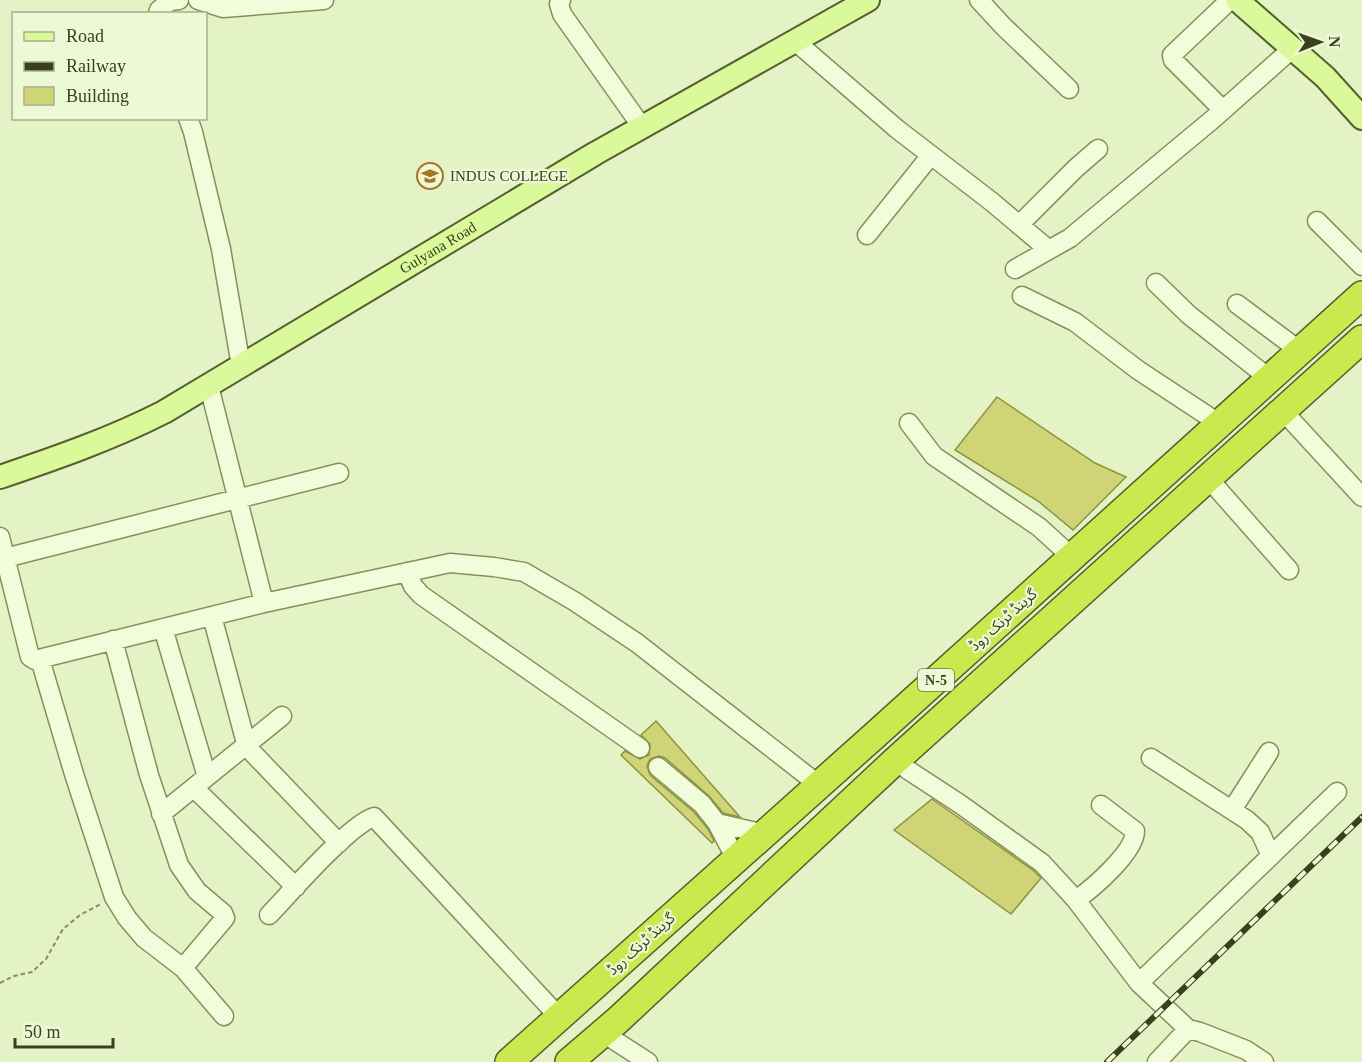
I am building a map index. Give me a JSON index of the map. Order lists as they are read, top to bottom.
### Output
{
  "streets": {
    "highway": ["گرینڈ ٹرنک روڈ", "N-5"],
    "main road": ["Gulyana Road"]
  },
  "places": {
    "school or university": ["INDUS COLLEGE"]
  },
  "legend": ["Road", "Railway", "Building"],
  "scale_bar": "50 m",
  "north": "right"
}
